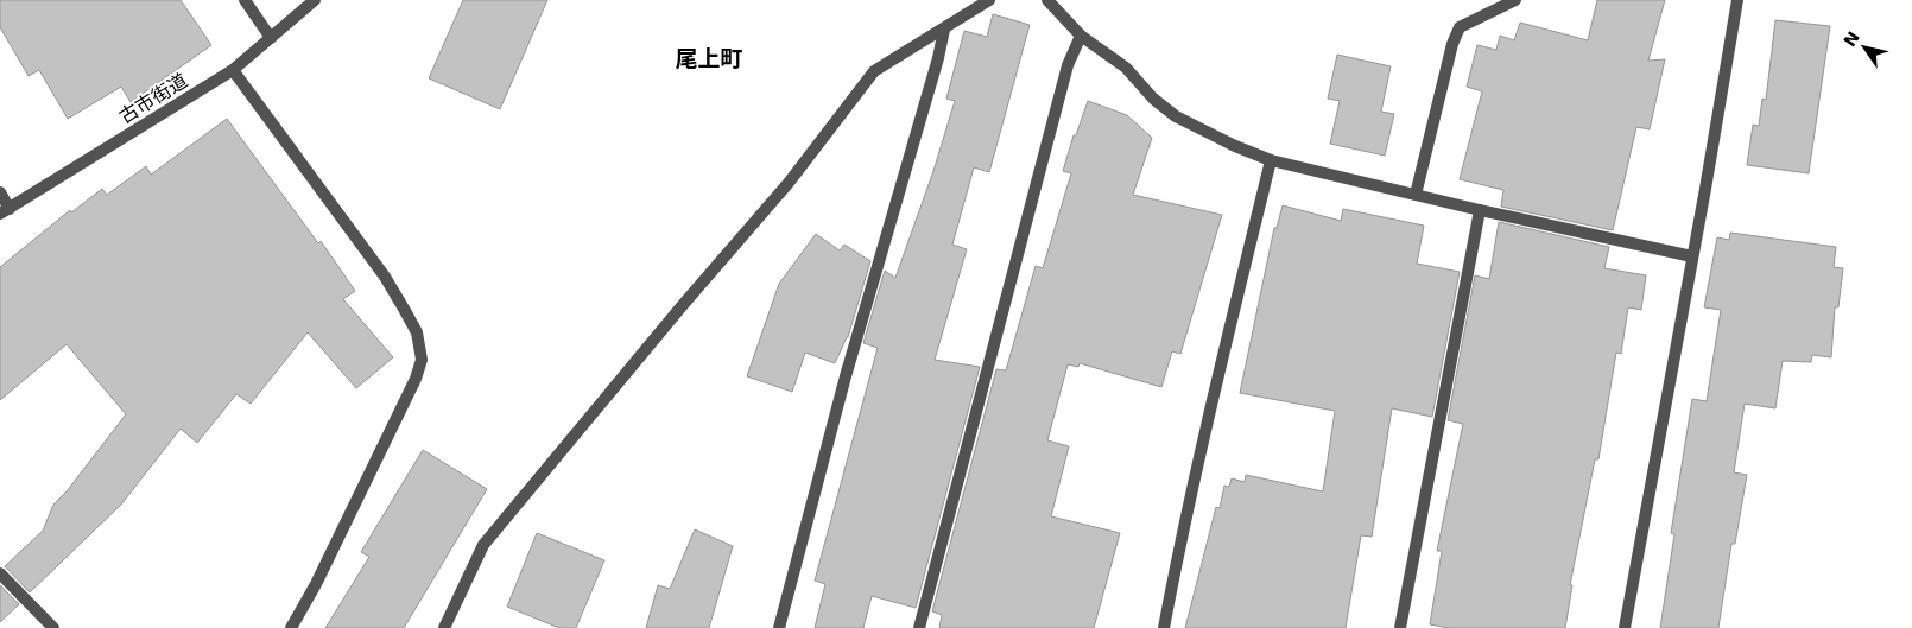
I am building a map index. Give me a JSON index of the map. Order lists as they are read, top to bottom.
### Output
{
  "streets": {
    "street": ["古市街道"]
  },
  "districts": ["尾上町"],
  "north": "top left"
}
